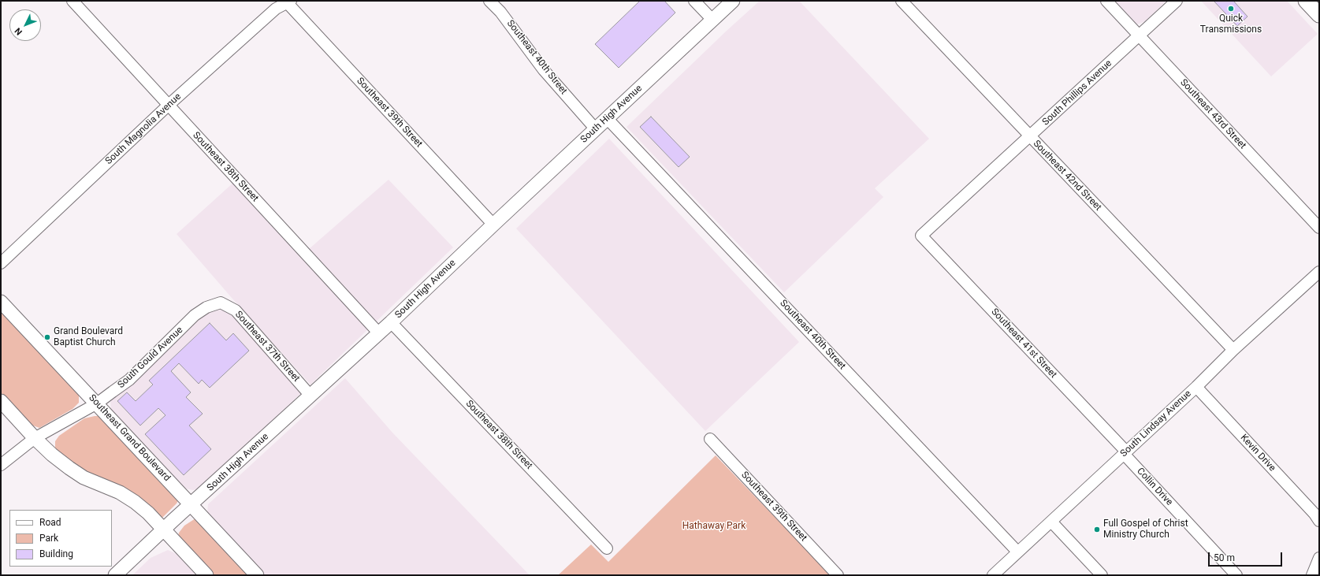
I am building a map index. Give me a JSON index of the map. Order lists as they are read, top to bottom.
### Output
{
  "streets": {
    "street": [
      "Southeast 40th Street",
      "South Phillips Avenue",
      "Southeast 39th Street",
      "South High Avenue",
      "Southeast 43rd Street",
      "South Magnolia Avenue",
      "Southeast 38th Street",
      "Southeast 42nd Street",
      "Southeast 41st Street",
      "Southeast 37th Street",
      "South Gould Avenue",
      "South Lindsay Avenue",
      "Southeast Grand Boulevard",
      "Kevin Drive",
      "Collin Drive"
    ]
  },
  "crossings": [
    ["Southeast 40th Street", "South High Avenue"],
    ["Southeast 40th Street", "South Lindsay Avenue"],
    ["South Phillips Avenue", "Southeast 43rd Street"],
    ["South Phillips Avenue", "Southeast 42nd Street"],
    ["South Phillips Avenue", "Southeast 41st Street"],
    ["Southeast 39th Street", "South High Avenue"],
    ["Southeast 39th Street", "South Magnolia Avenue"],
    ["South High Avenue", "Southeast 38th Street"],
    ["South High Avenue", "Southeast 37th Street"],
    ["South High Avenue", "Southeast Grand Boulevard"],
    ["South Magnolia Avenue", "Southeast 38th Street"],
    ["Southeast 42nd Street", "South Lindsay Avenue"],
    ["Southeast 41st Street", "South Lindsay Avenue"],
    ["Southeast 41st Street", "Collin Drive"],
    ["Southeast 37th Street", "South Gould Avenue"],
    ["South Gould Avenue", "Southeast Grand Boulevard"],
    ["South Lindsay Avenue", "Kevin Drive"],
    ["South Lindsay Avenue", "Collin Drive"]
  ],
  "parks": ["Hathaway Park"],
  "places": ["Quick Transmissions", "Grand Boulevard Baptist Church", "Full Gospel of Christ Ministry Church"],
  "legend": ["Road", "Park", "Building"],
  "scale_bar": "50 m",
  "north": "bottom left"
}
